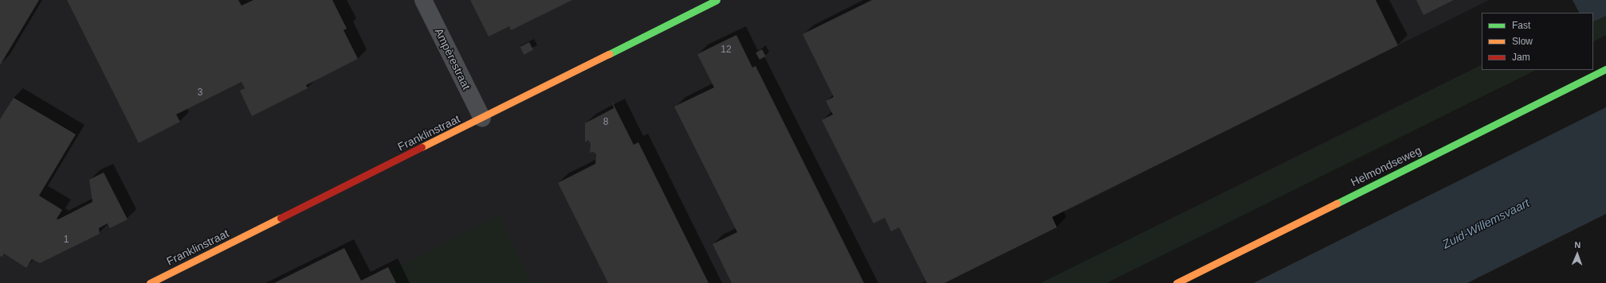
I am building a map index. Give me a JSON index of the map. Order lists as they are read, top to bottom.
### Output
{
  "streets": {
    "street": ["Ampèrestraat", "Franklinstraat", "Helmondseweg"]
  },
  "crossings": [
    ["Ampèrestraat", "Franklinstraat"]
  ],
  "water": ["Zuid-Willemsvaart"],
  "house_numbers": [
    "12",
    "3",
    "8",
    "1"
  ],
  "legend": ["Fast", "Slow", "Jam"],
  "north": "top"
}
